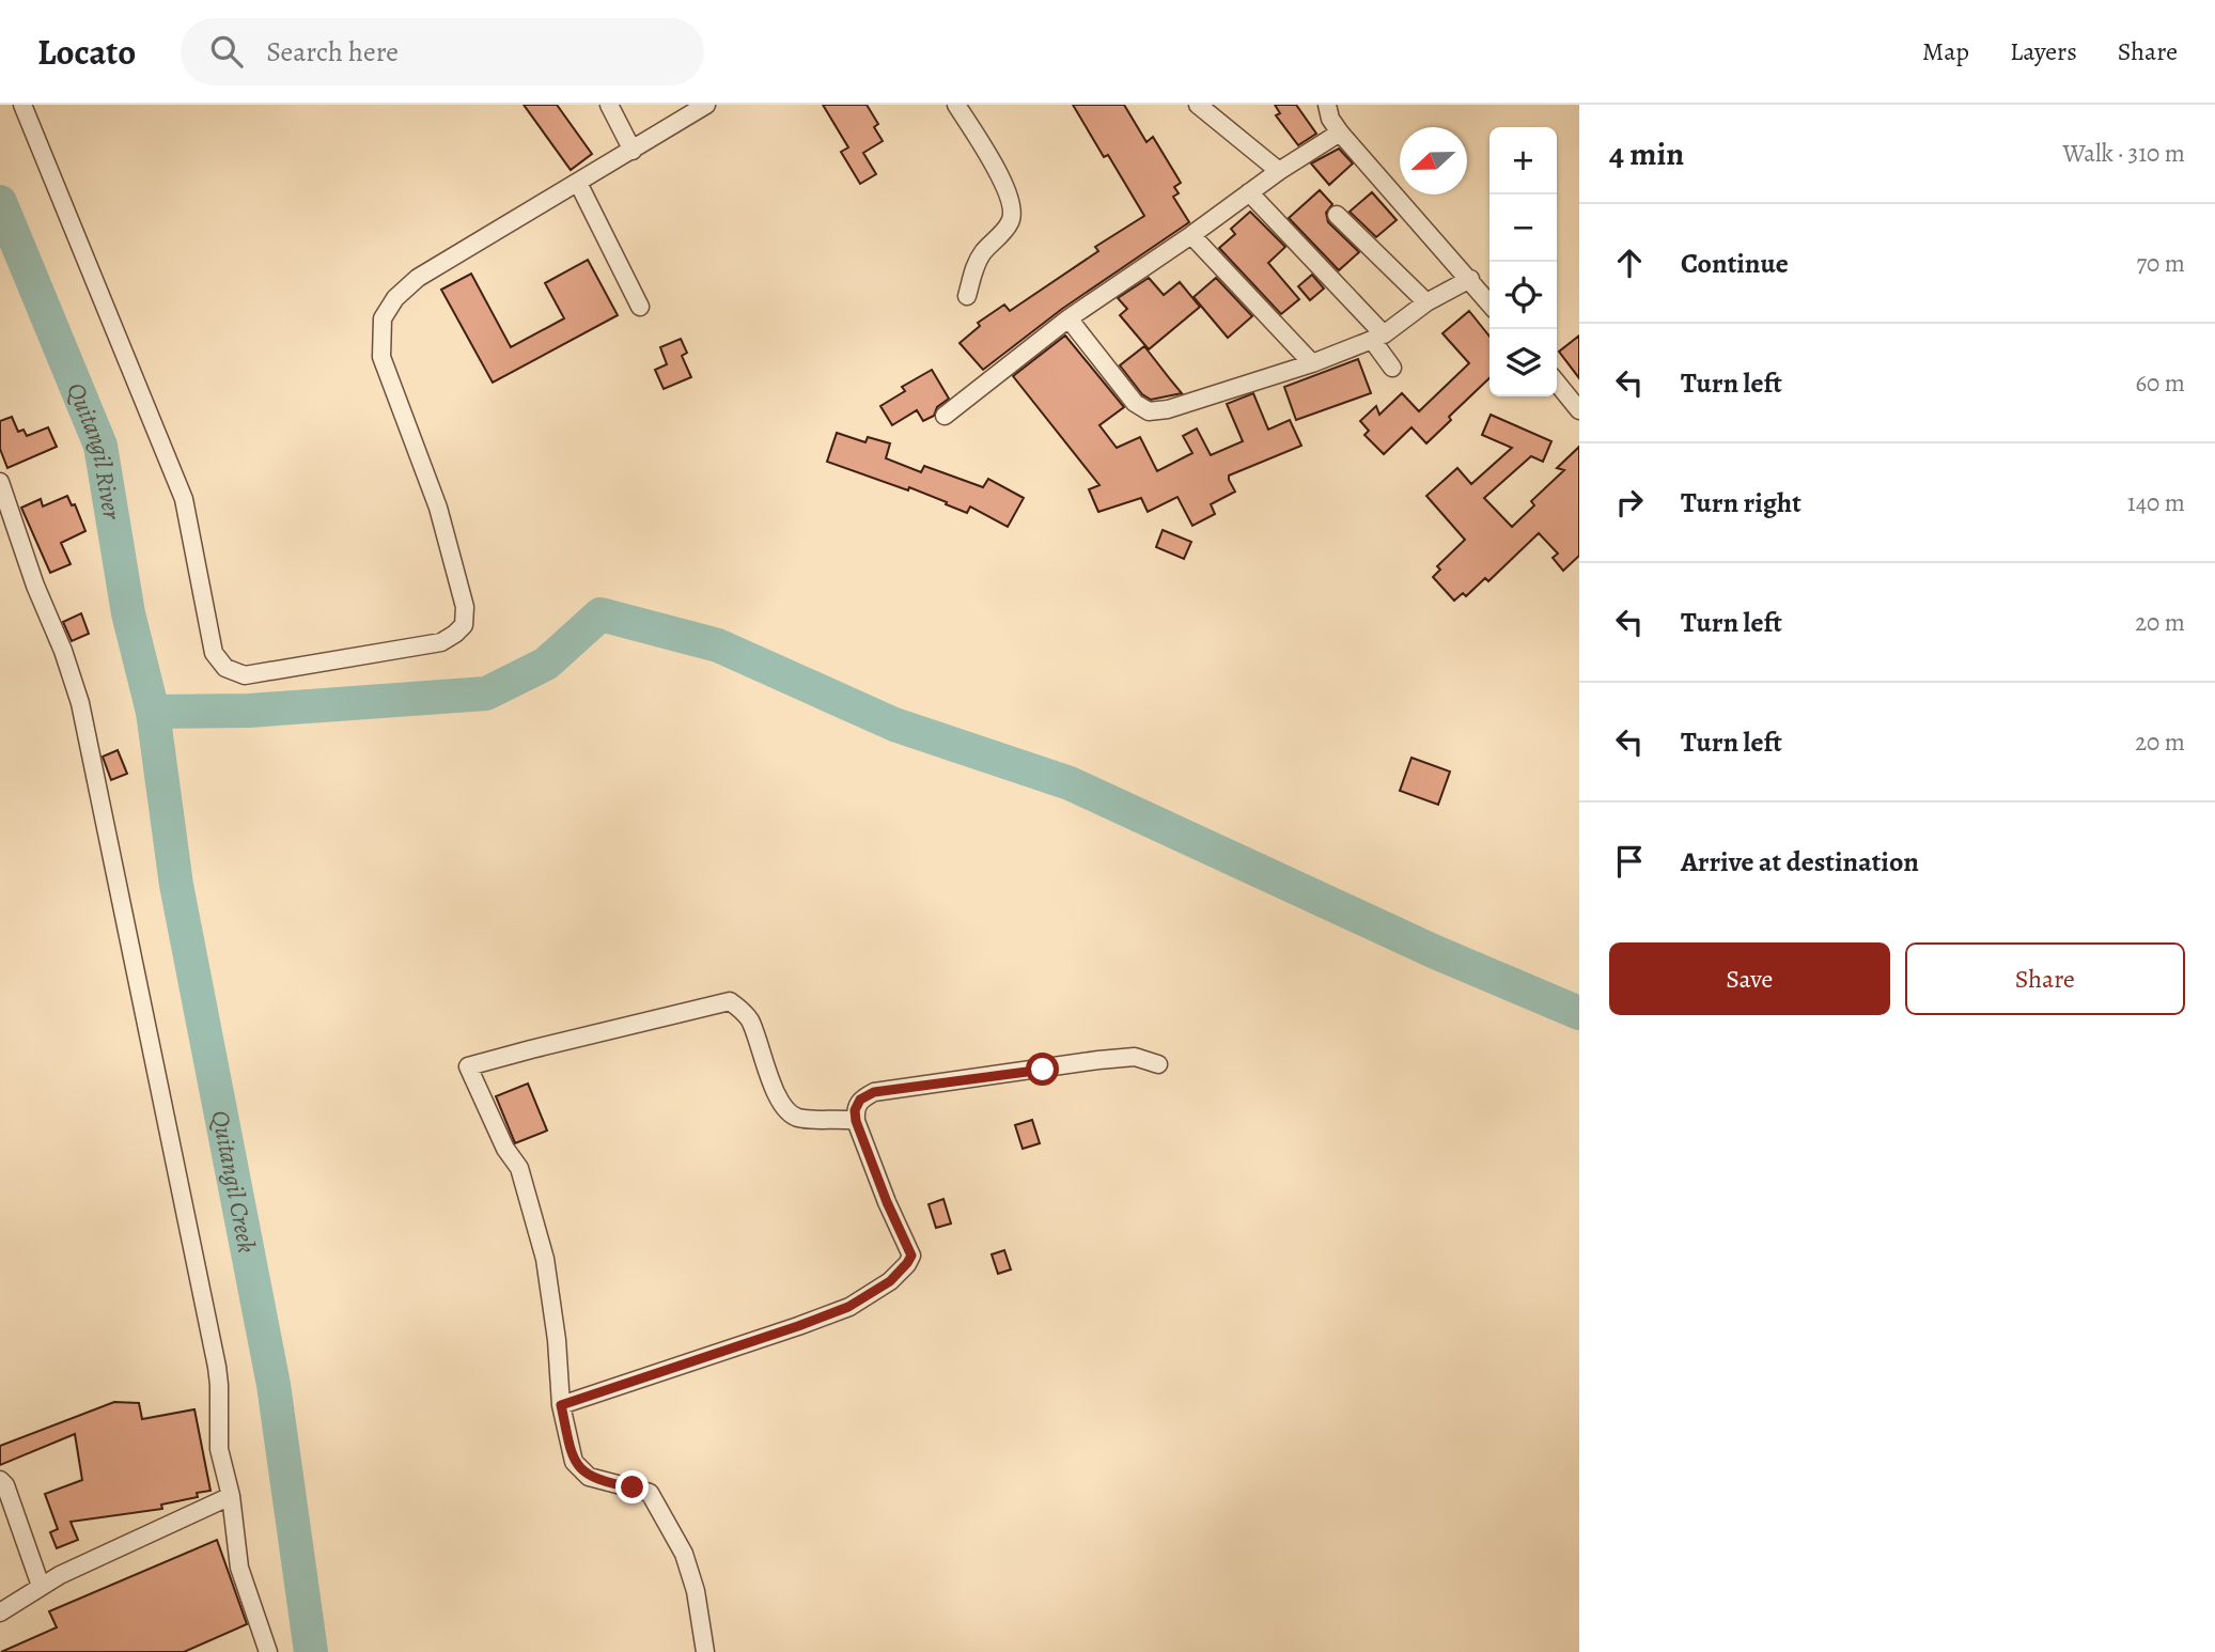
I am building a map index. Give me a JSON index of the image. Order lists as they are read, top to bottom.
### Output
{
  "water": ["Quitangil River", "Quitangil Creek"],
  "north": "left",
  "page": {
    "header": "Locato",
    "search": "Search here",
    "nav": ["Map", "Layers", "Share"],
    "heading": ["4 min", "Walk · 310 m"],
    "map_buttons": ["+", "−"],
    "list": [
      ["Continue", "70 m"],
      ["Turn left", "60 m"],
      ["Turn right", "140 m"],
      ["Turn left", "20 m"],
      ["Turn left", "20 m"],
      "Arrive at destination"
    ],
    "buttons": ["Save", "Share"]
  }
}
